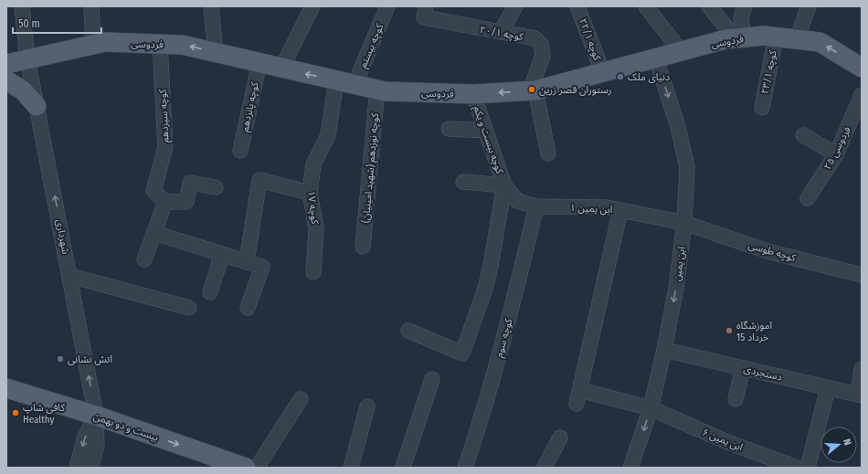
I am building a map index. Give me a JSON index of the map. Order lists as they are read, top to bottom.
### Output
{
  "streets": {
    "main road": ["فردوسی", "بیست و دو بهمن"],
    "street": [
      "کوچه ۲۰/۱",
      "کوچه ۲۲/۱",
      "کوچه بیستم",
      "کوچه ۲۳/۱",
      "کوچه پانزدهم",
      "کوچه سیزدهم",
      "کوچه بیست و یکم",
      "فردوسی ۲۵",
      "کوچه نوزدهم (شهید امینیان)",
      "۱۷ کوچه",
      "ابن یمین ۱",
      "شهرداری",
      "کوچه طوسی",
      "ابن یمین",
      "کوچه سوم",
      "دستجردی",
      "ابن یمین ۶"
    ]
  },
  "crossings": [
    ["کوچه ۲۰/۱", "فردوسی"],
    ["کوچه ۲۲/۱", "فردوسی"],
    ["فردوسی", "کوچه بیستم"],
    ["فردوسی", "کوچه ۲۳/۱"],
    ["فردوسی", "کوچه پانزدهم"],
    ["فردوسی", "کوچه سیزدهم"],
    ["فردوسی", "کوچه بیست و یکم"],
    ["فردوسی", "کوچه نوزدهم (شهید امینیان)"],
    ["فردوسی", "۱۷ کوچه"],
    ["فردوسی", "شهرداری"],
    ["فردوسی", "ابن یمین"],
    ["کوچه بیست و یکم", "ابن یمین ۱"],
    ["ابن یمین ۱", "کوچه طوسی"],
    ["ابن یمین ۱", "ابن یمین"],
    ["ابن یمین ۱", "کوچه سوم"],
    ["ابن یمین ۱", "ابن یمین ۶"],
    ["شهرداری", "بیست و دو بهمن"],
    ["کوچه طوسی", "ابن یمین"],
    ["ابن یمین", "دستجردی"],
    ["ابن یمین", "ابن یمین ۶"]
  ],
  "one_way": ["شهرداری", "ابن یمین", "بیست و دو بهمن"],
  "places": [
    "دنیای ملک",
    "رستوران قصر زرین",
    "آموزشگاه 15 خرداد",
    "آتش نشانی",
    "کافی شاپ Healthy"
  ],
  "scale_bar": "50 m",
  "north": "right"
}
